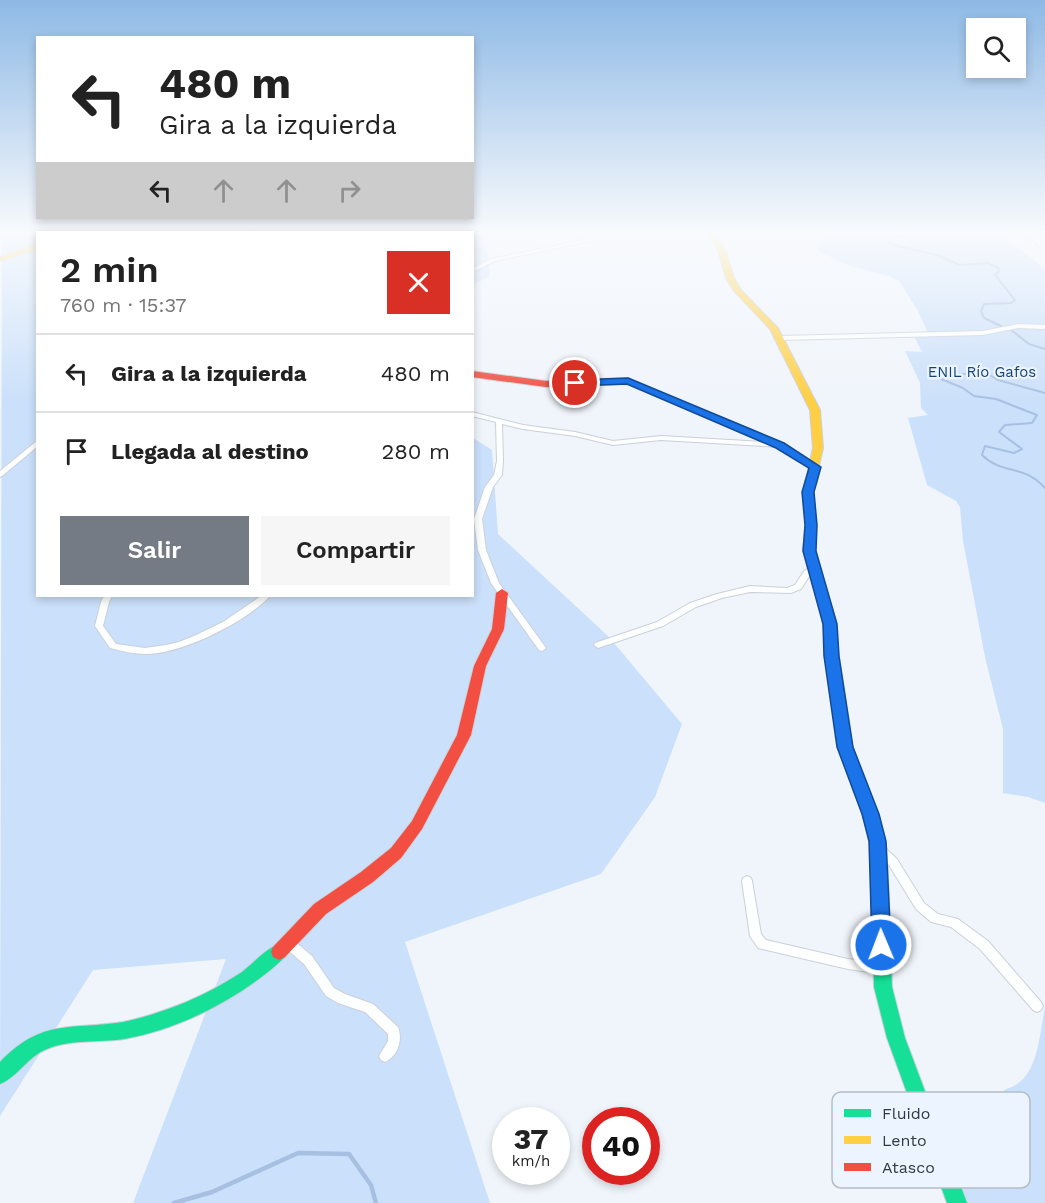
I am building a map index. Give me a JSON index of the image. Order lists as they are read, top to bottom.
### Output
{
  "parks": ["ENIL Río Gafos"],
  "legend": ["Fluido", "Lento", "Atasco"],
  "page": {
    "turn": ["480 m", "Gira a la izquierda"],
    "heading": ["2 min", "760 m · 15:37"],
    "list": [
      {
        "name": "Gira a la izquierda",
        "value": "480 m"
      },
      {
        "name": "Llegada al destino",
        "value": "280 m"
      }
    ],
    "buttons": ["Salir", "Compartir"],
    "speed": "37 km/h",
    "limit": "40"
  }
}
